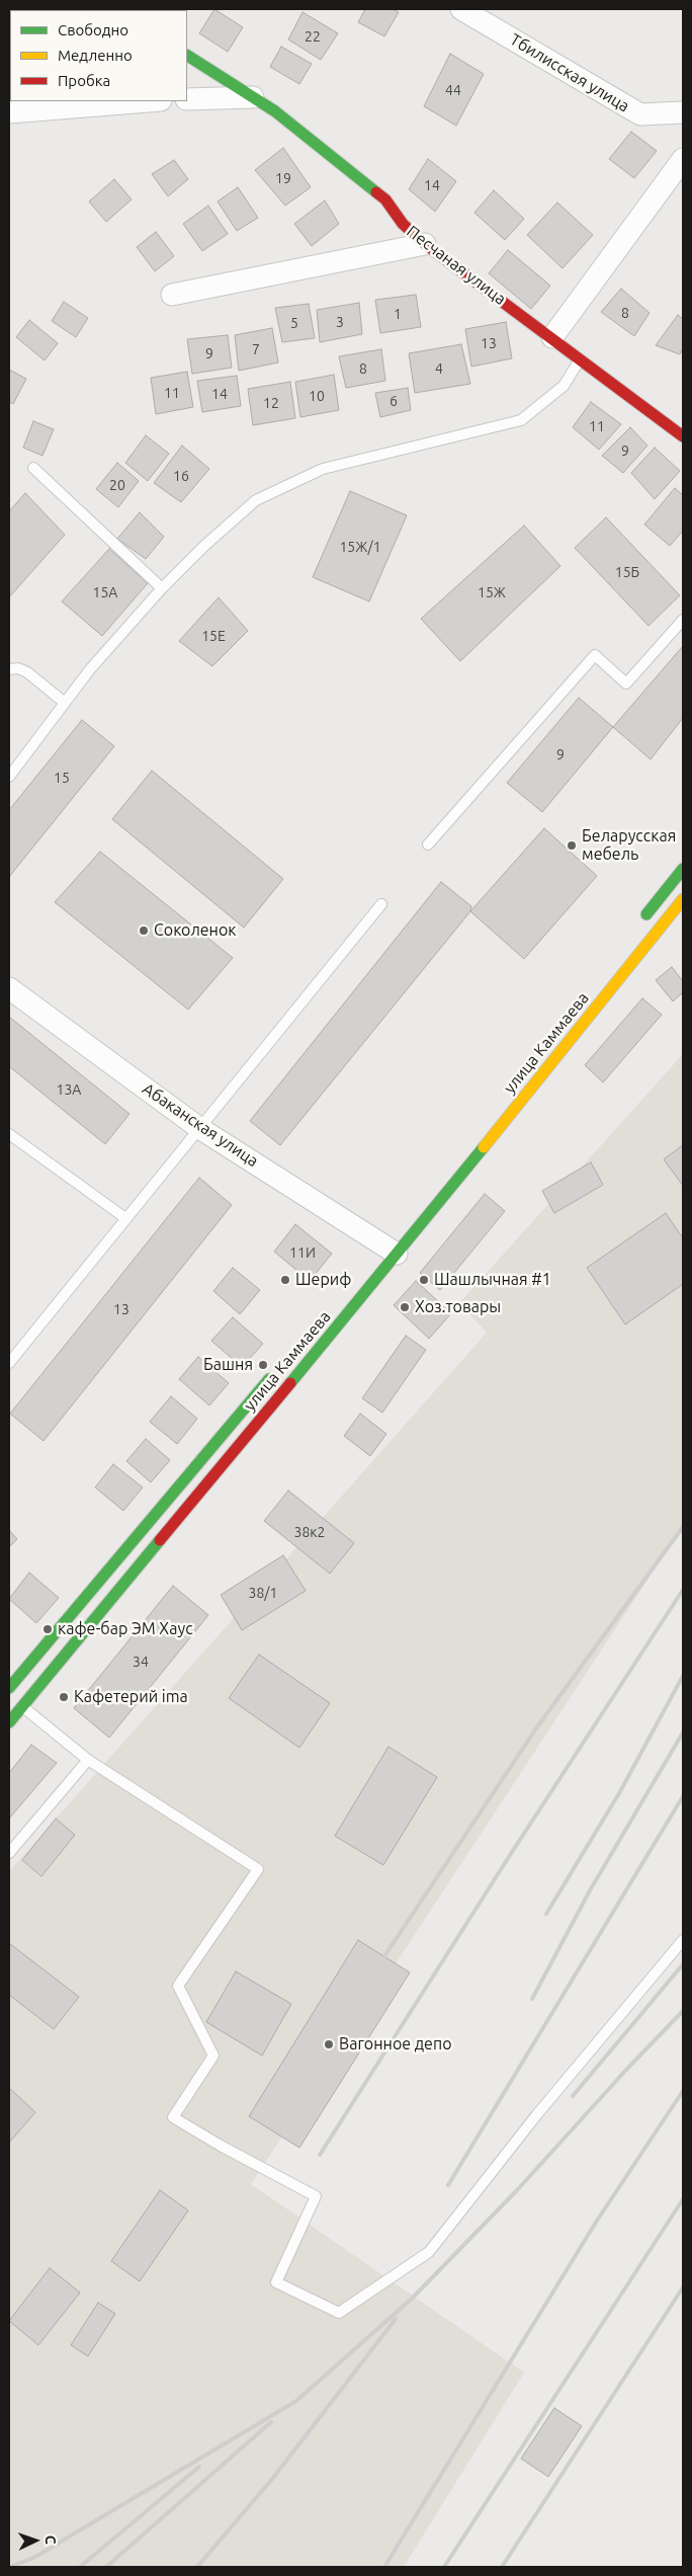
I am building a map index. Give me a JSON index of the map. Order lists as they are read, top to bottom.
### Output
{
  "streets": {
    "main road": ["Песчаная улица", "улица Каммаева"],
    "street": ["Тбилисская улица", "Абаканская улица"]
  },
  "crossings": [
    ["улица Каммаева", "Абаканская улица"]
  ],
  "places": [
    "Беларусская мебель",
    "Соколенок",
    "Шериф",
    "Шашлычная #1",
    "Хоз.товары",
    "Башня",
    "кафе-бар ЭМ Хаус",
    "Кафетерий ima",
    "Вагонное депо"
  ],
  "house_numbers": [
    "22",
    "44",
    "19",
    "14",
    "8",
    "1",
    "3",
    "5",
    "13",
    "7",
    "9",
    "8",
    "4",
    "11",
    "14",
    "10",
    "6",
    "12",
    "11",
    "9",
    "16",
    "20",
    "15Ж/1",
    "15Б",
    "15А",
    "15Ж",
    "15Е",
    "9",
    "15",
    "13А",
    "11И",
    "13",
    "38к2",
    "38/1",
    "34"
  ],
  "legend": ["Свободно", "Медленно", "Пробка"],
  "north": "right"
}
